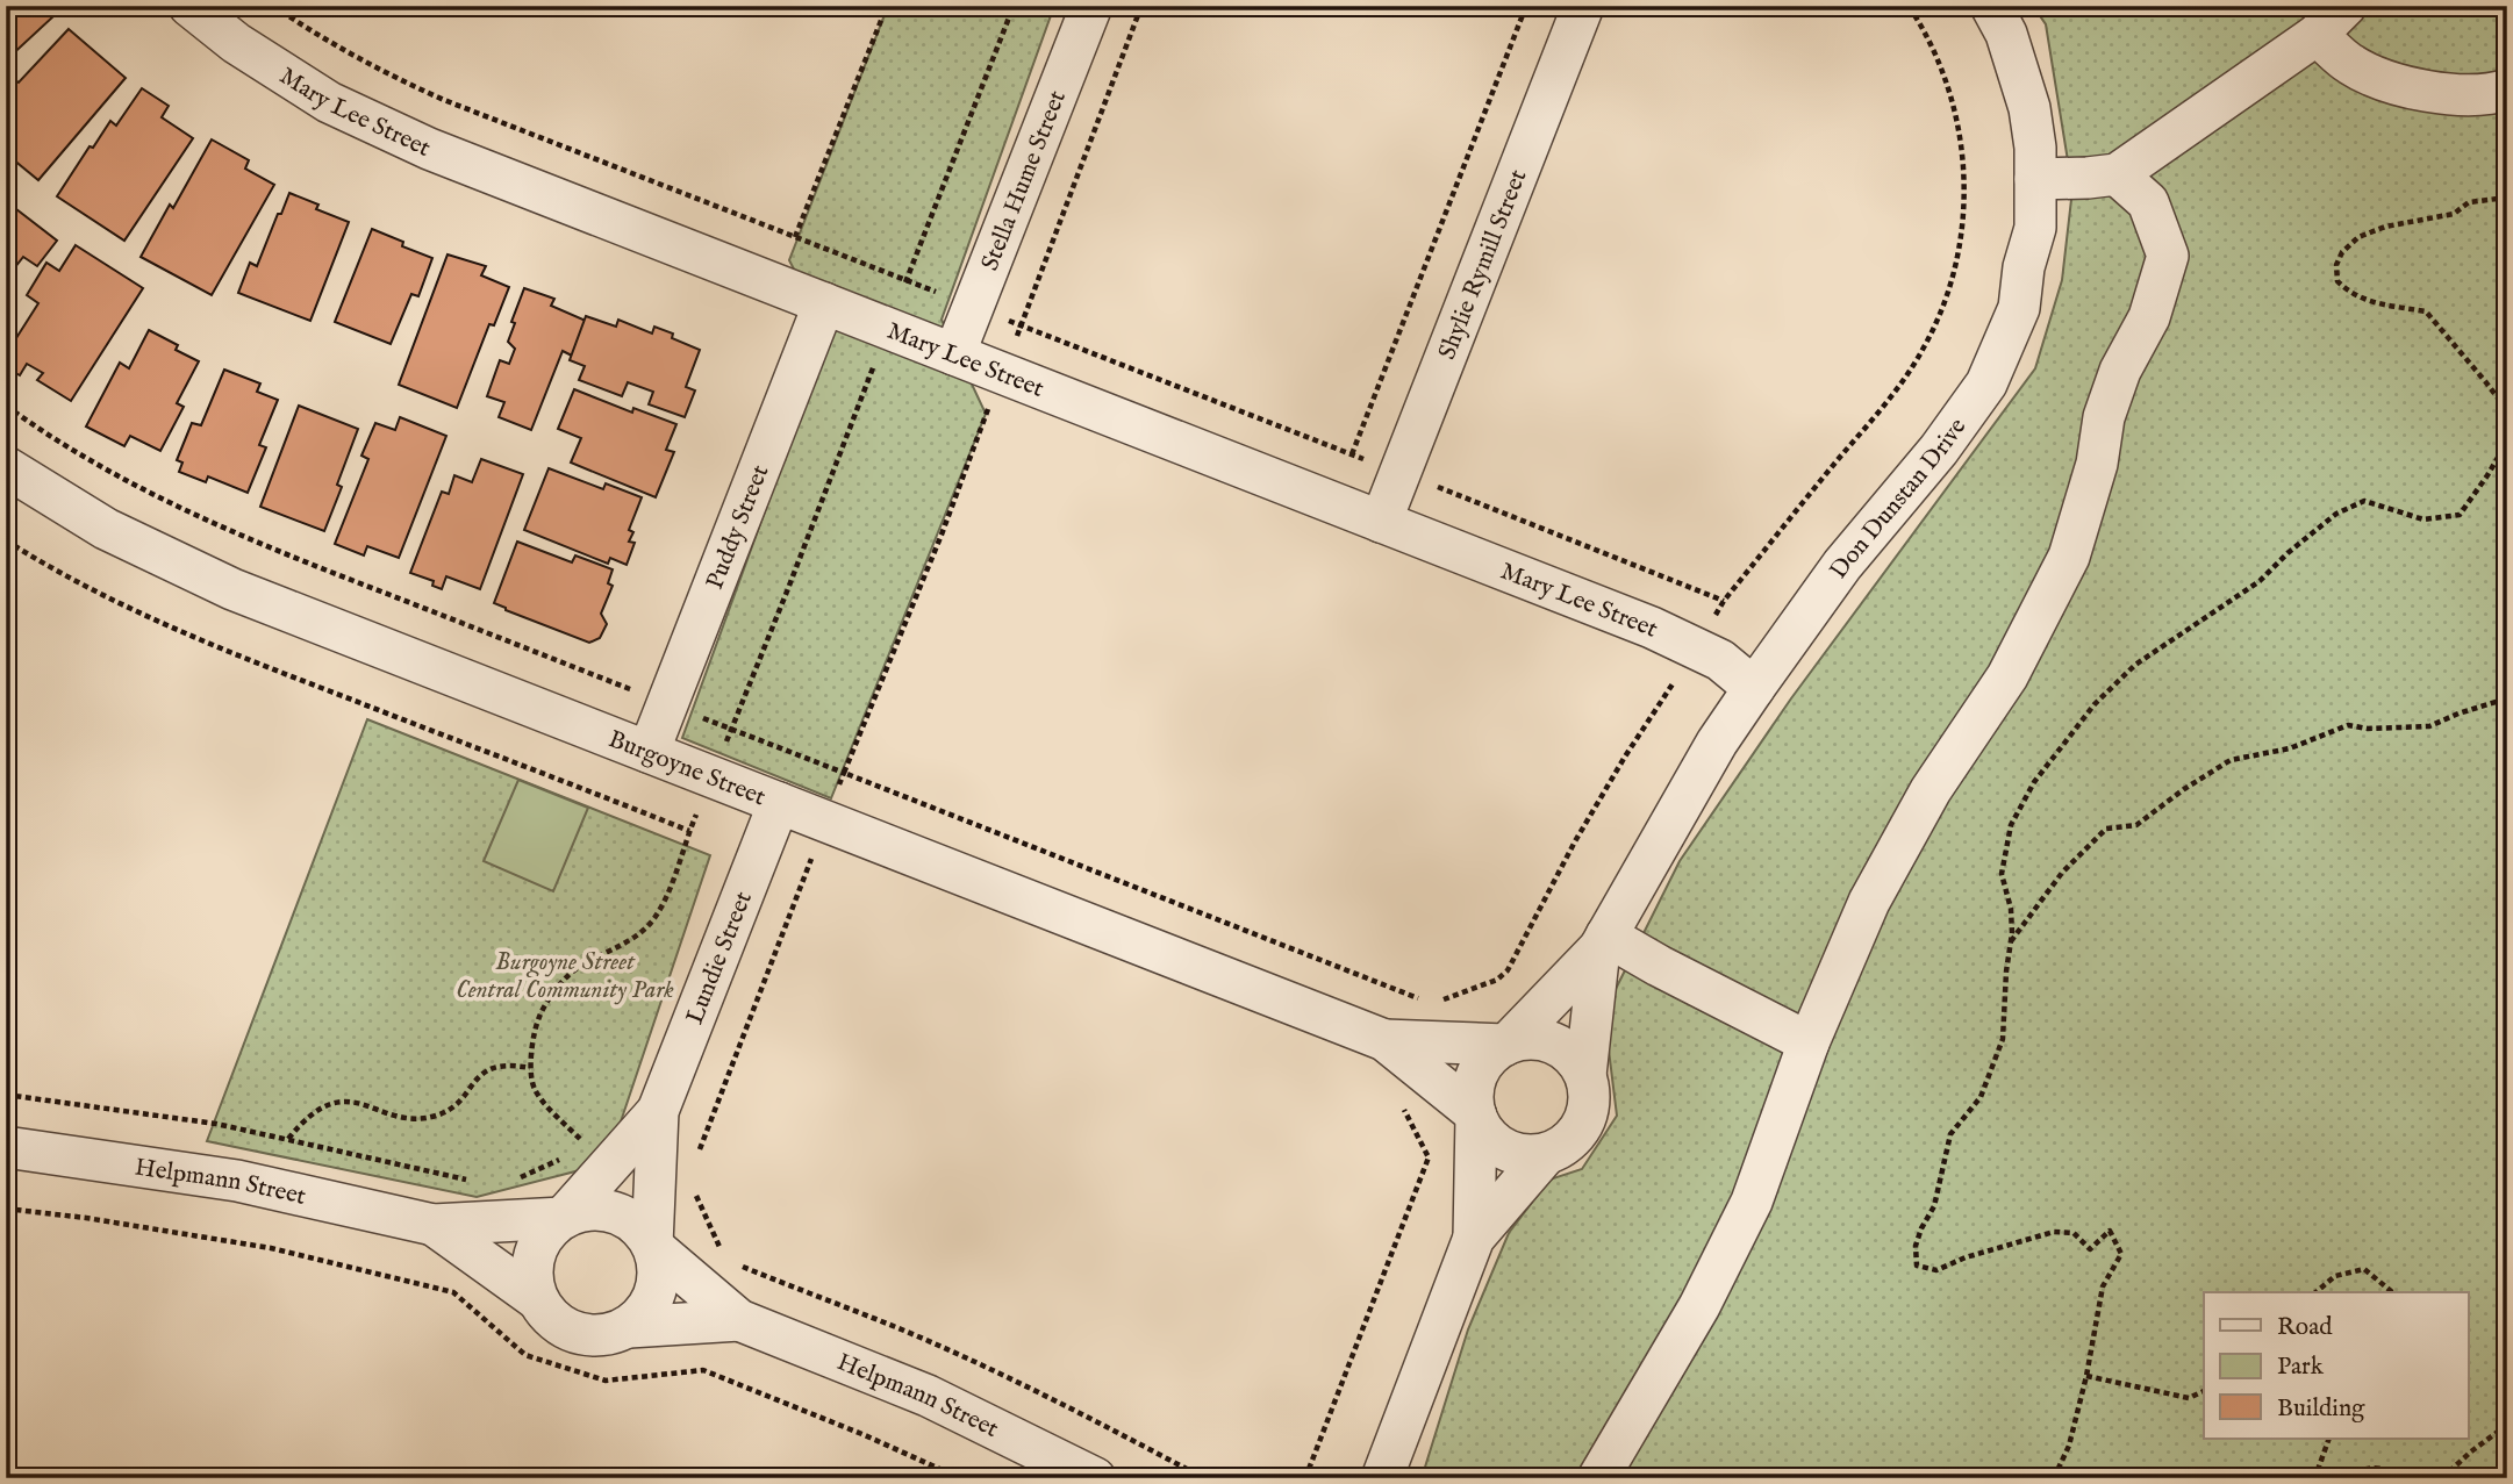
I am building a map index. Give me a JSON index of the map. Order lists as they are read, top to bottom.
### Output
{
  "streets": {
    "street": [
      "Mary Lee Street",
      "Stella Hume Street",
      "Shylie Rymill Street",
      "Don Dunstan Drive",
      "Puddy Street",
      "Burgoyne Street",
      "Lundie Street",
      "Helpmann Street"
    ]
  },
  "crossings": [
    ["Mary Lee Street", "Stella Hume Street"],
    ["Mary Lee Street", "Shylie Rymill Street"],
    ["Mary Lee Street", "Don Dunstan Drive"],
    ["Mary Lee Street", "Puddy Street"],
    ["Don Dunstan Drive", "Burgoyne Street"],
    ["Puddy Street", "Burgoyne Street"],
    ["Burgoyne Street", "Lundie Street"],
    ["Lundie Street", "Helpmann Street"]
  ],
  "parks": ["Burgoyne Street Central Community Park"],
  "legend": ["Road", "Park", "Building"]
}
